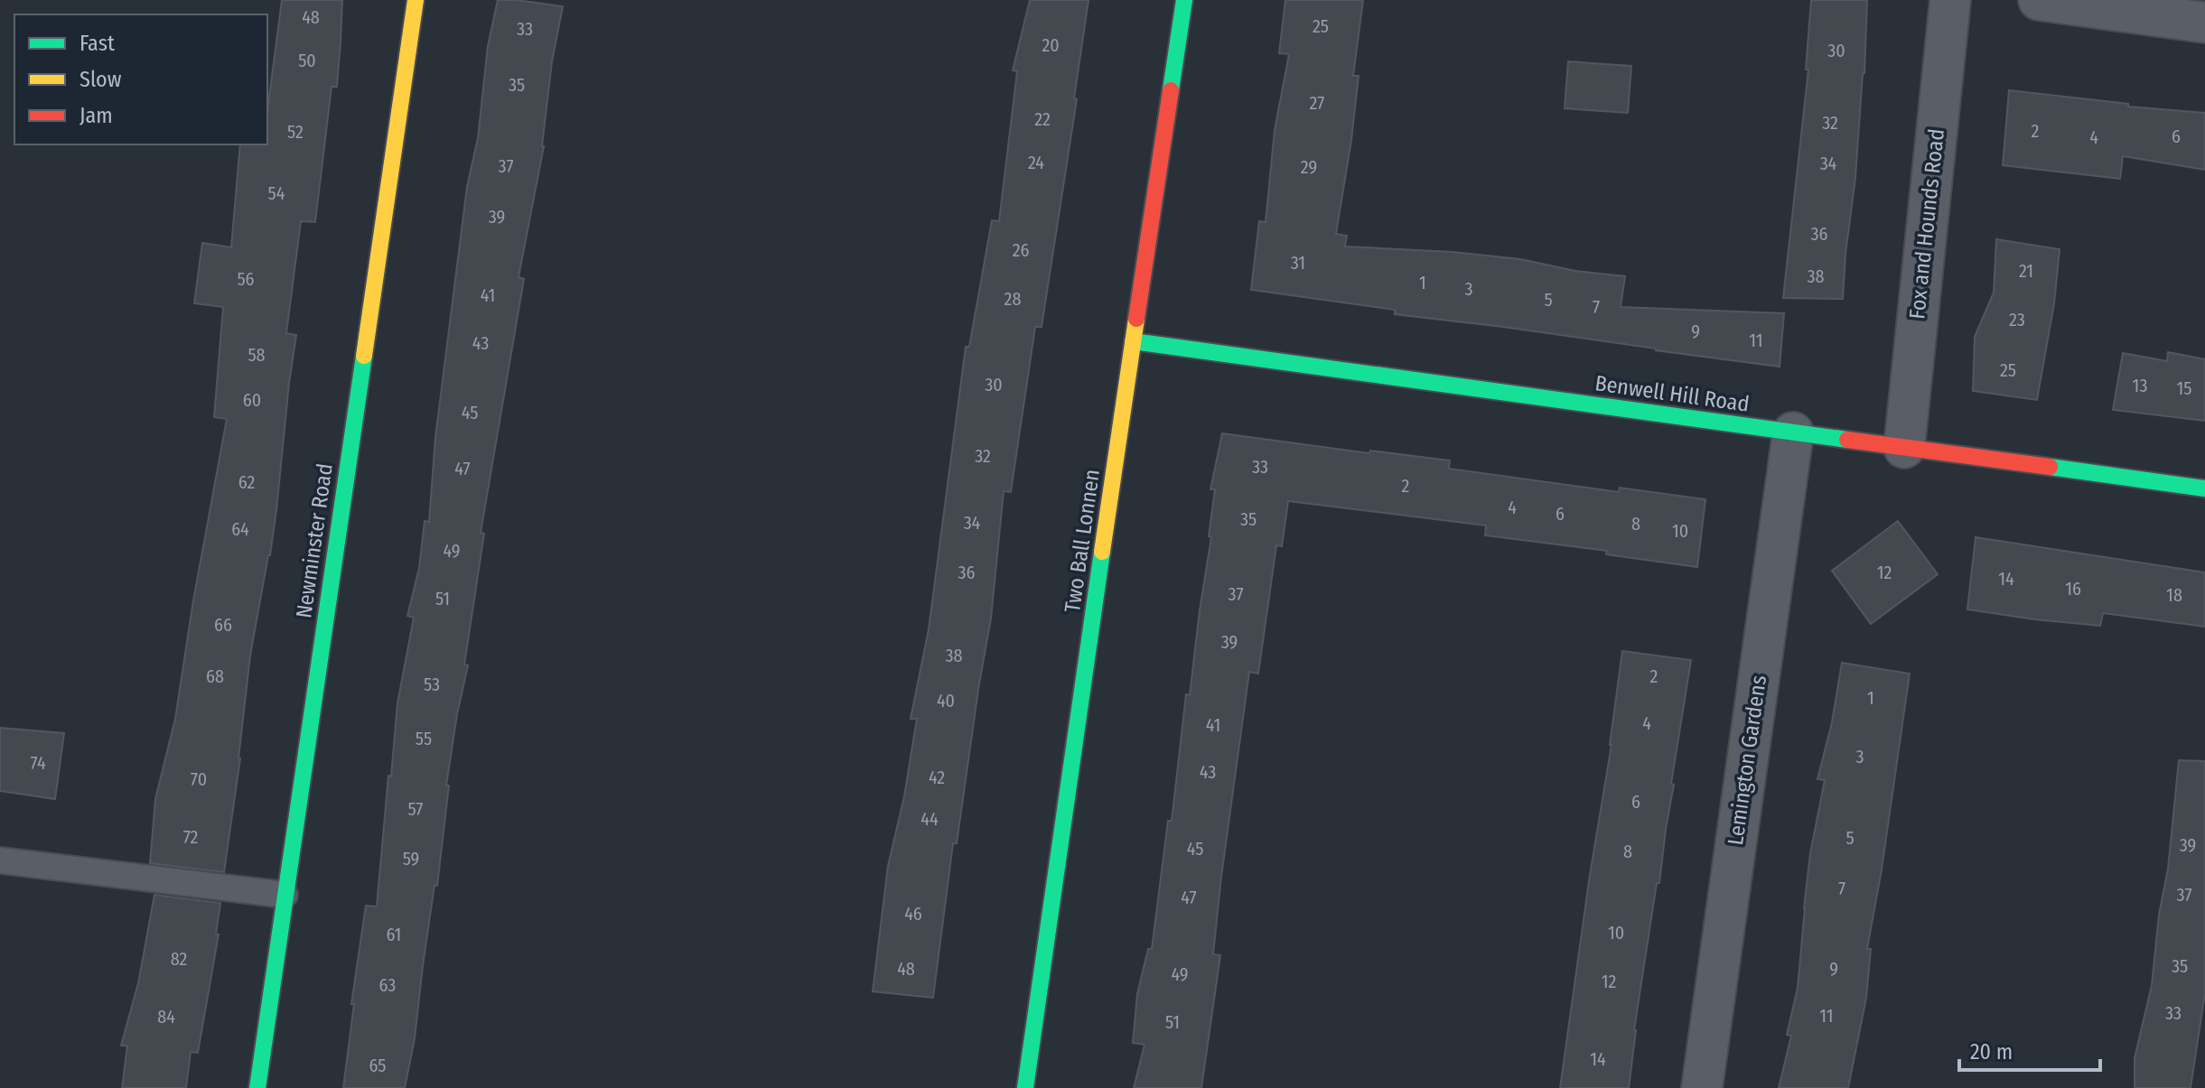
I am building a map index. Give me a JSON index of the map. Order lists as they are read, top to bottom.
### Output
{
  "streets": {
    "street": [
      "Fox and Hounds Road",
      "Benwell Hill Road",
      "Newminster Road",
      "Two Ball Lonnen",
      "Lemington Gardens"
    ]
  },
  "crossings": [
    ["Fox and Hounds Road", "Benwell Hill Road"],
    ["Benwell Hill Road", "Two Ball Lonnen"],
    ["Benwell Hill Road", "Lemington Gardens"]
  ],
  "house_numbers": [
    "48",
    "25",
    "33",
    "20",
    "30",
    "50",
    "35",
    "27",
    "22",
    "32",
    "2",
    "52",
    "6",
    "4",
    "24",
    "34",
    "37",
    "29",
    "54",
    "39",
    "36",
    "26",
    "31",
    "21",
    "38",
    "56",
    "1",
    "3",
    "41",
    "28",
    "5",
    "7",
    "23",
    "9",
    "11",
    "43",
    "58",
    "25",
    "30",
    "13",
    "15",
    "60",
    "45",
    "32",
    "33",
    "47",
    "62",
    "2",
    "4",
    "6",
    "35",
    "34",
    "8",
    "64",
    "10",
    "49",
    "36",
    "12",
    "14",
    "16",
    "37",
    "18",
    "51",
    "66",
    "39",
    "38",
    "68",
    "2",
    "53",
    "1",
    "40",
    "4",
    "41",
    "55",
    "3",
    "74",
    "43",
    "42",
    "70",
    "6",
    "57",
    "44",
    "72",
    "5",
    "39",
    "45",
    "8",
    "59",
    "7",
    "37",
    "47",
    "46",
    "10",
    "61",
    "82",
    "35",
    "48",
    "9",
    "49",
    "12",
    "63",
    "33",
    "11",
    "84",
    "51",
    "14",
    "65"
  ],
  "legend": ["Fast", "Slow", "Jam"],
  "scale_bar": "20 m"
}
